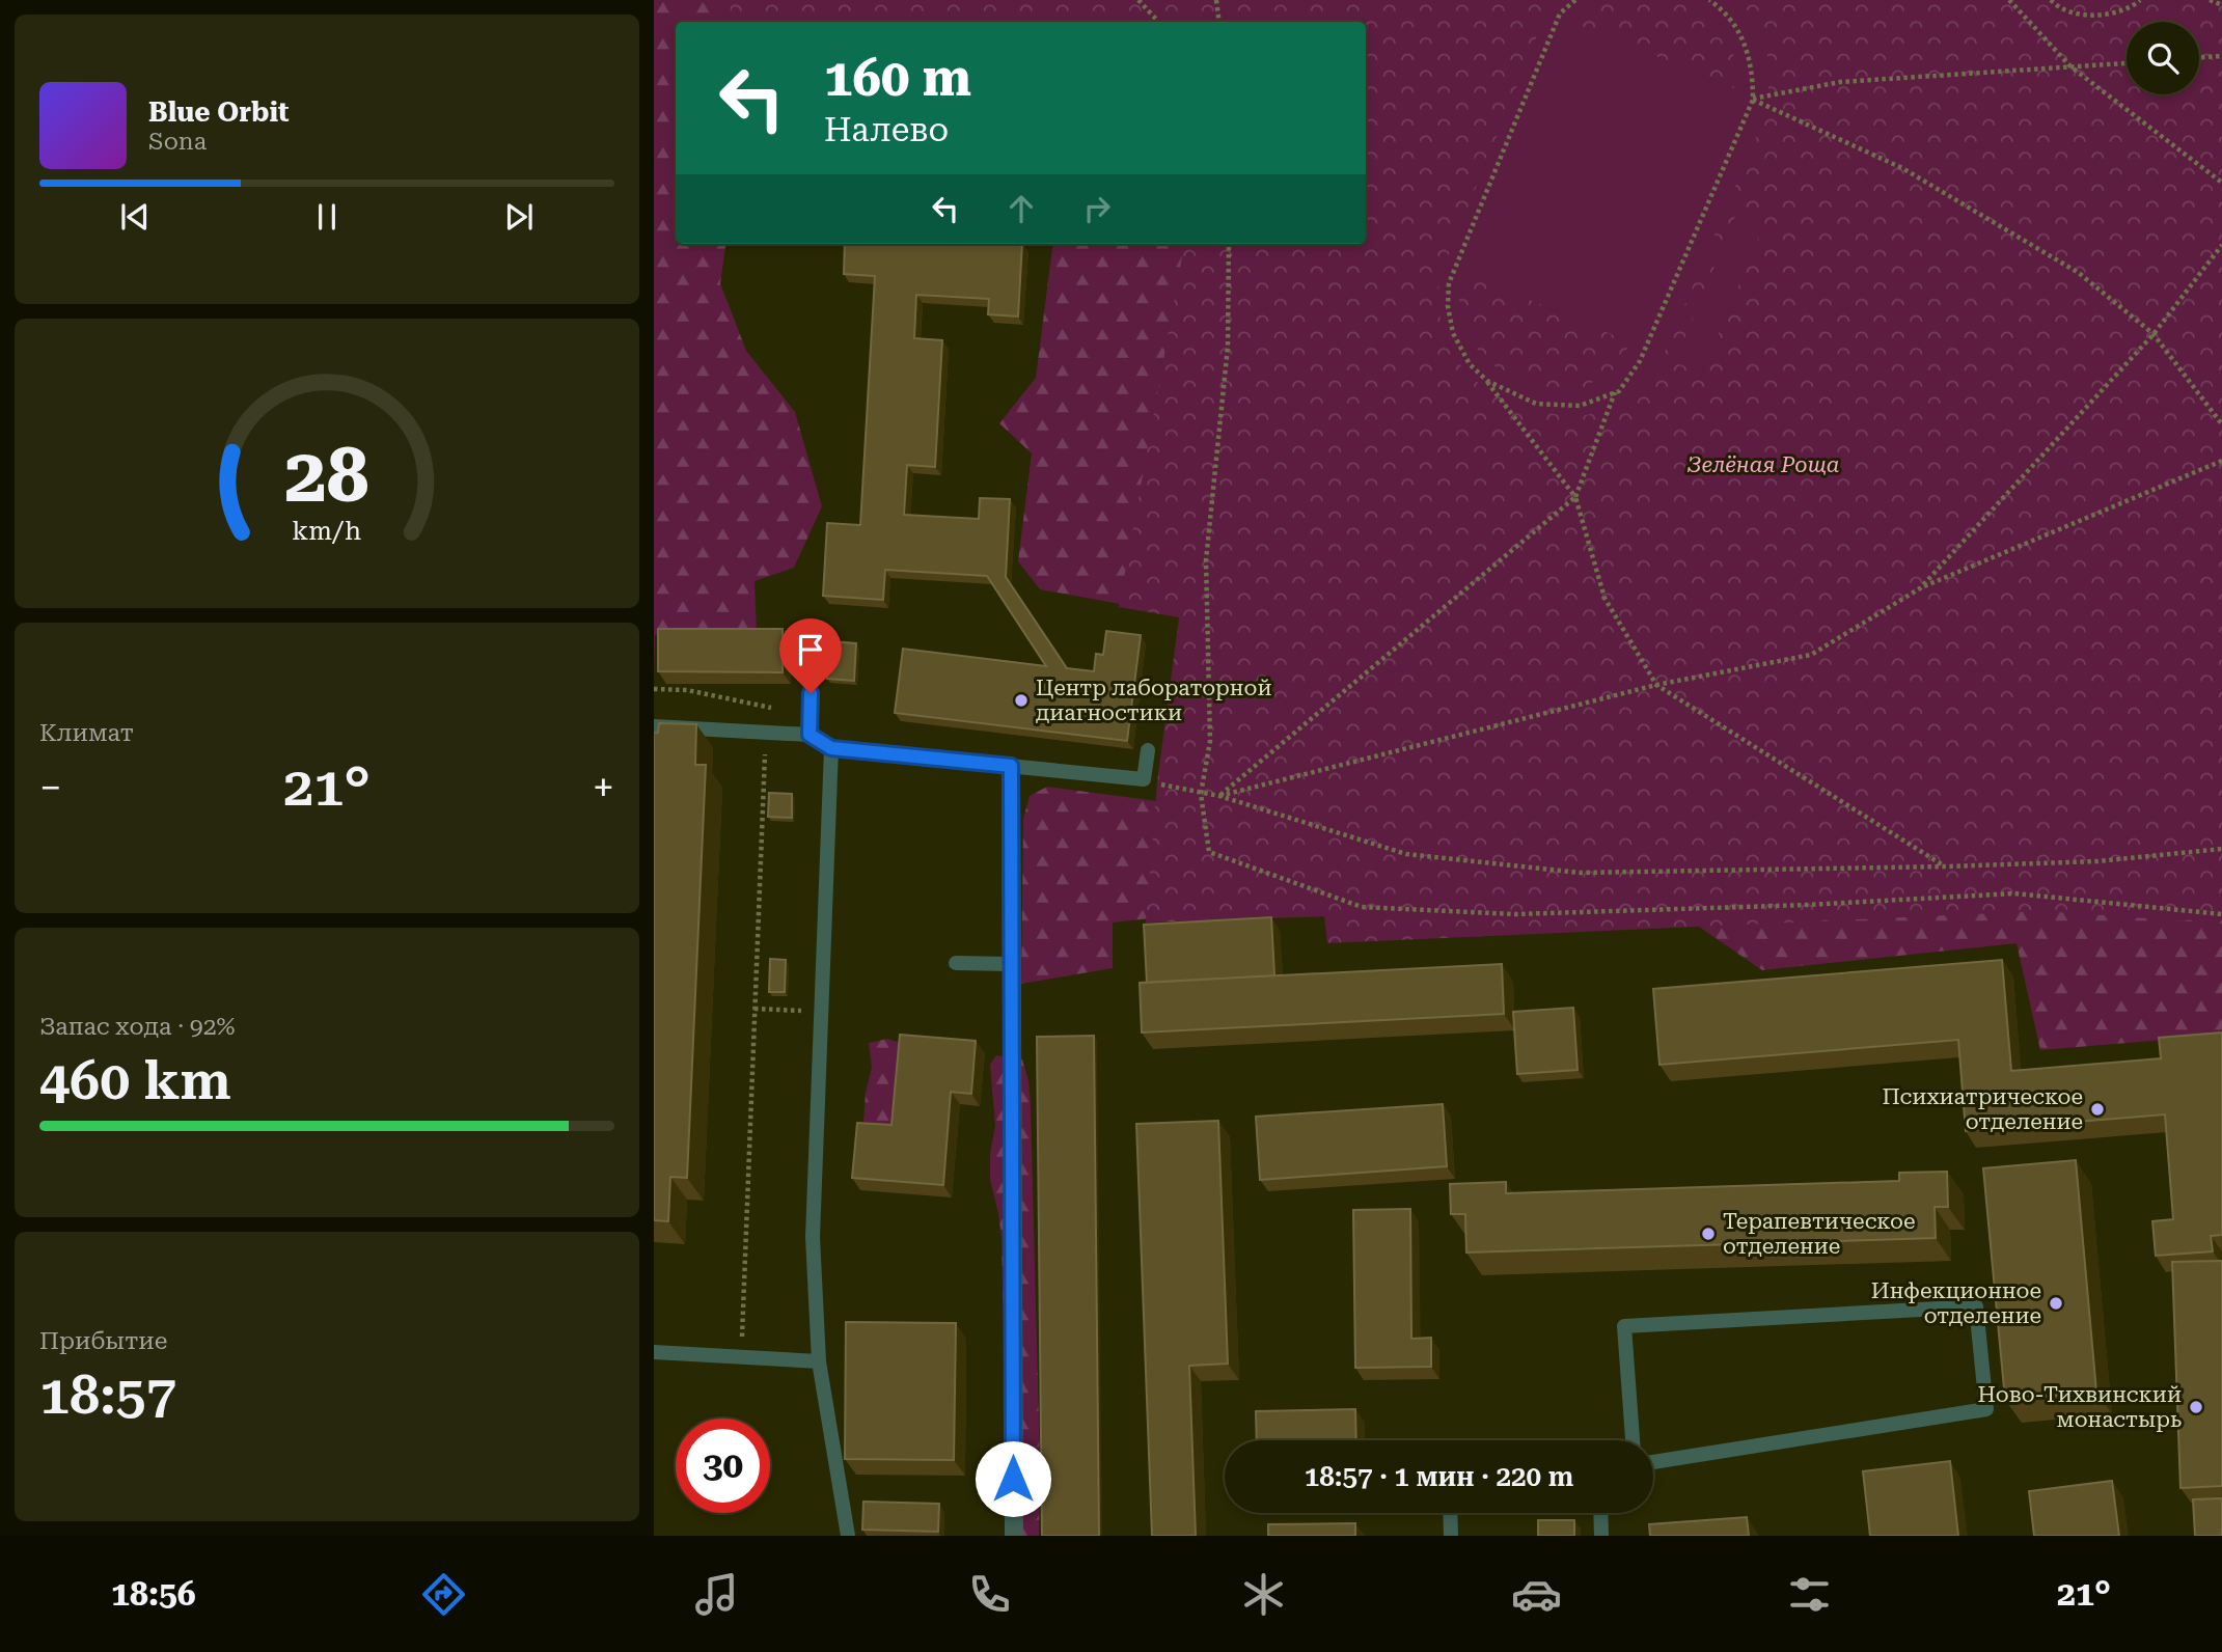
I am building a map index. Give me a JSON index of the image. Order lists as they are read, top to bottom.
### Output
{
  "parks": ["Зелёная Роща"],
  "places": [
    "Центр лабораторной диагностики",
    "Психиатрическое отделение",
    "Терапевтическое отделение",
    "Инфекционное отделение",
    "Ново-Тихвинский монастырь"
  ],
  "page": {
    "turn": ["160 m", "Налево"],
    "song": ["Blue Orbit", "Sona"],
    "tile": [
      "Климат",
      ["Запас хода · 92%", "460 km"],
      ["Прибытие", "18:57"]
    ],
    "heat": ["−", "21°", "+"],
    "limit": "30",
    "trip": "18:57 · 1 мин · 220 m",
    "tabs": ["18:56", "21°"],
    "gauge": ["28", "km/h"]
  }
}
